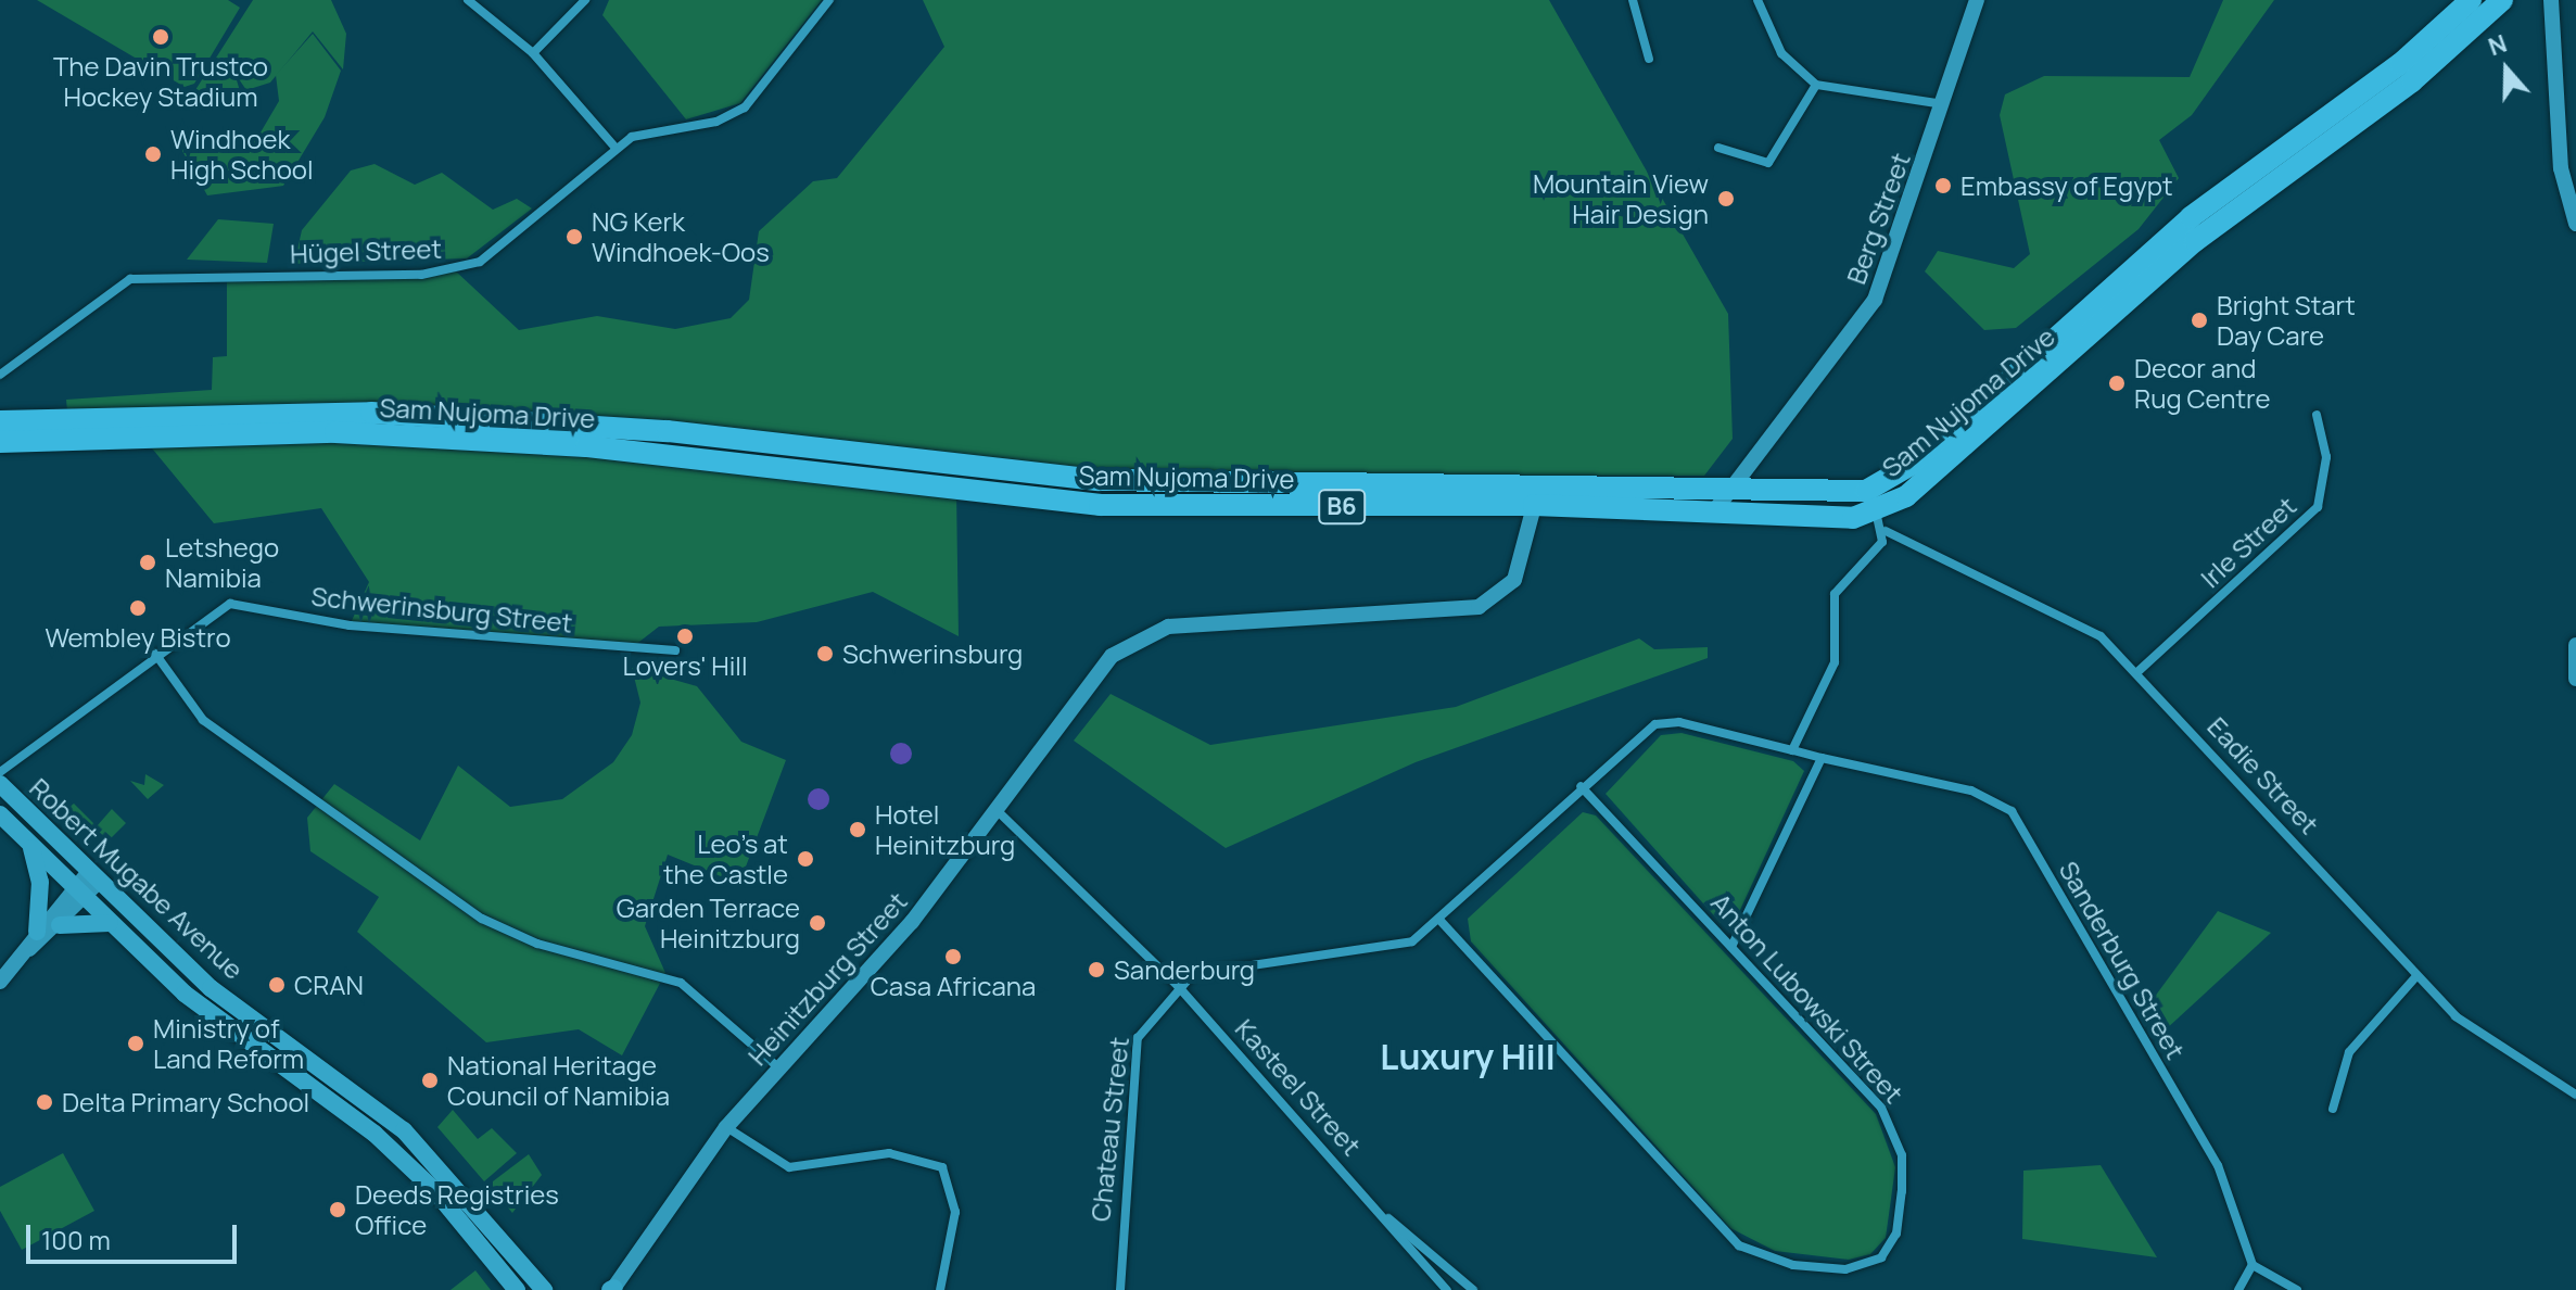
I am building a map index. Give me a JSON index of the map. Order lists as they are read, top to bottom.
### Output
{
  "streets": {
    "highway": ["Sam Nujoma Drive", "B6"],
    "main road": ["Robert Mugabe Avenue"],
    "street": [
      "Berg Street",
      "Hügel Street",
      "Irle Street",
      "Schwerinsburg Street",
      "Eadie Street",
      "Sanderburg Street",
      "Heinitzburg Street",
      "Anton Lubowski Street",
      "Kasteel Street",
      "Chateau Street"
    ]
  },
  "crossings": [
    ["Berg Street", "Sam Nujoma Drive"],
    ["Sam Nujoma Drive", "Eadie Street"],
    ["Sam Nujoma Drive", "Heinitzburg Street"],
    ["Irle Street", "Eadie Street"],
    ["Heinitzburg Street", "Kasteel Street"],
    ["Kasteel Street", "Chateau Street"]
  ],
  "districts": ["Luxury Hill"],
  "places": [
    "The Davin Trustco Hockey Stadium",
    "Windhoek High School",
    "Embassy of Egypt",
    "Mountain View Hair Design",
    "NG Kerk Windhoek-Oos",
    "Bright Start Day Care",
    "Decor and Rug Centre",
    "Letshego Namibia",
    "Wembley Bistro",
    "Lovers' Hill",
    "Schwerinsburg",
    "Hotel Heinitzburg",
    "Leo's at the Castle",
    "Garden Terrace Heinitzburg",
    "Casa Africana",
    "Sanderburg",
    "CRAN",
    "Ministry of Land Reform",
    "National Heritage Council of Namibia",
    "Delta Primary School",
    "Deeds Registries Office"
  ],
  "scale_bar": "100 m",
  "north": "top"
}
